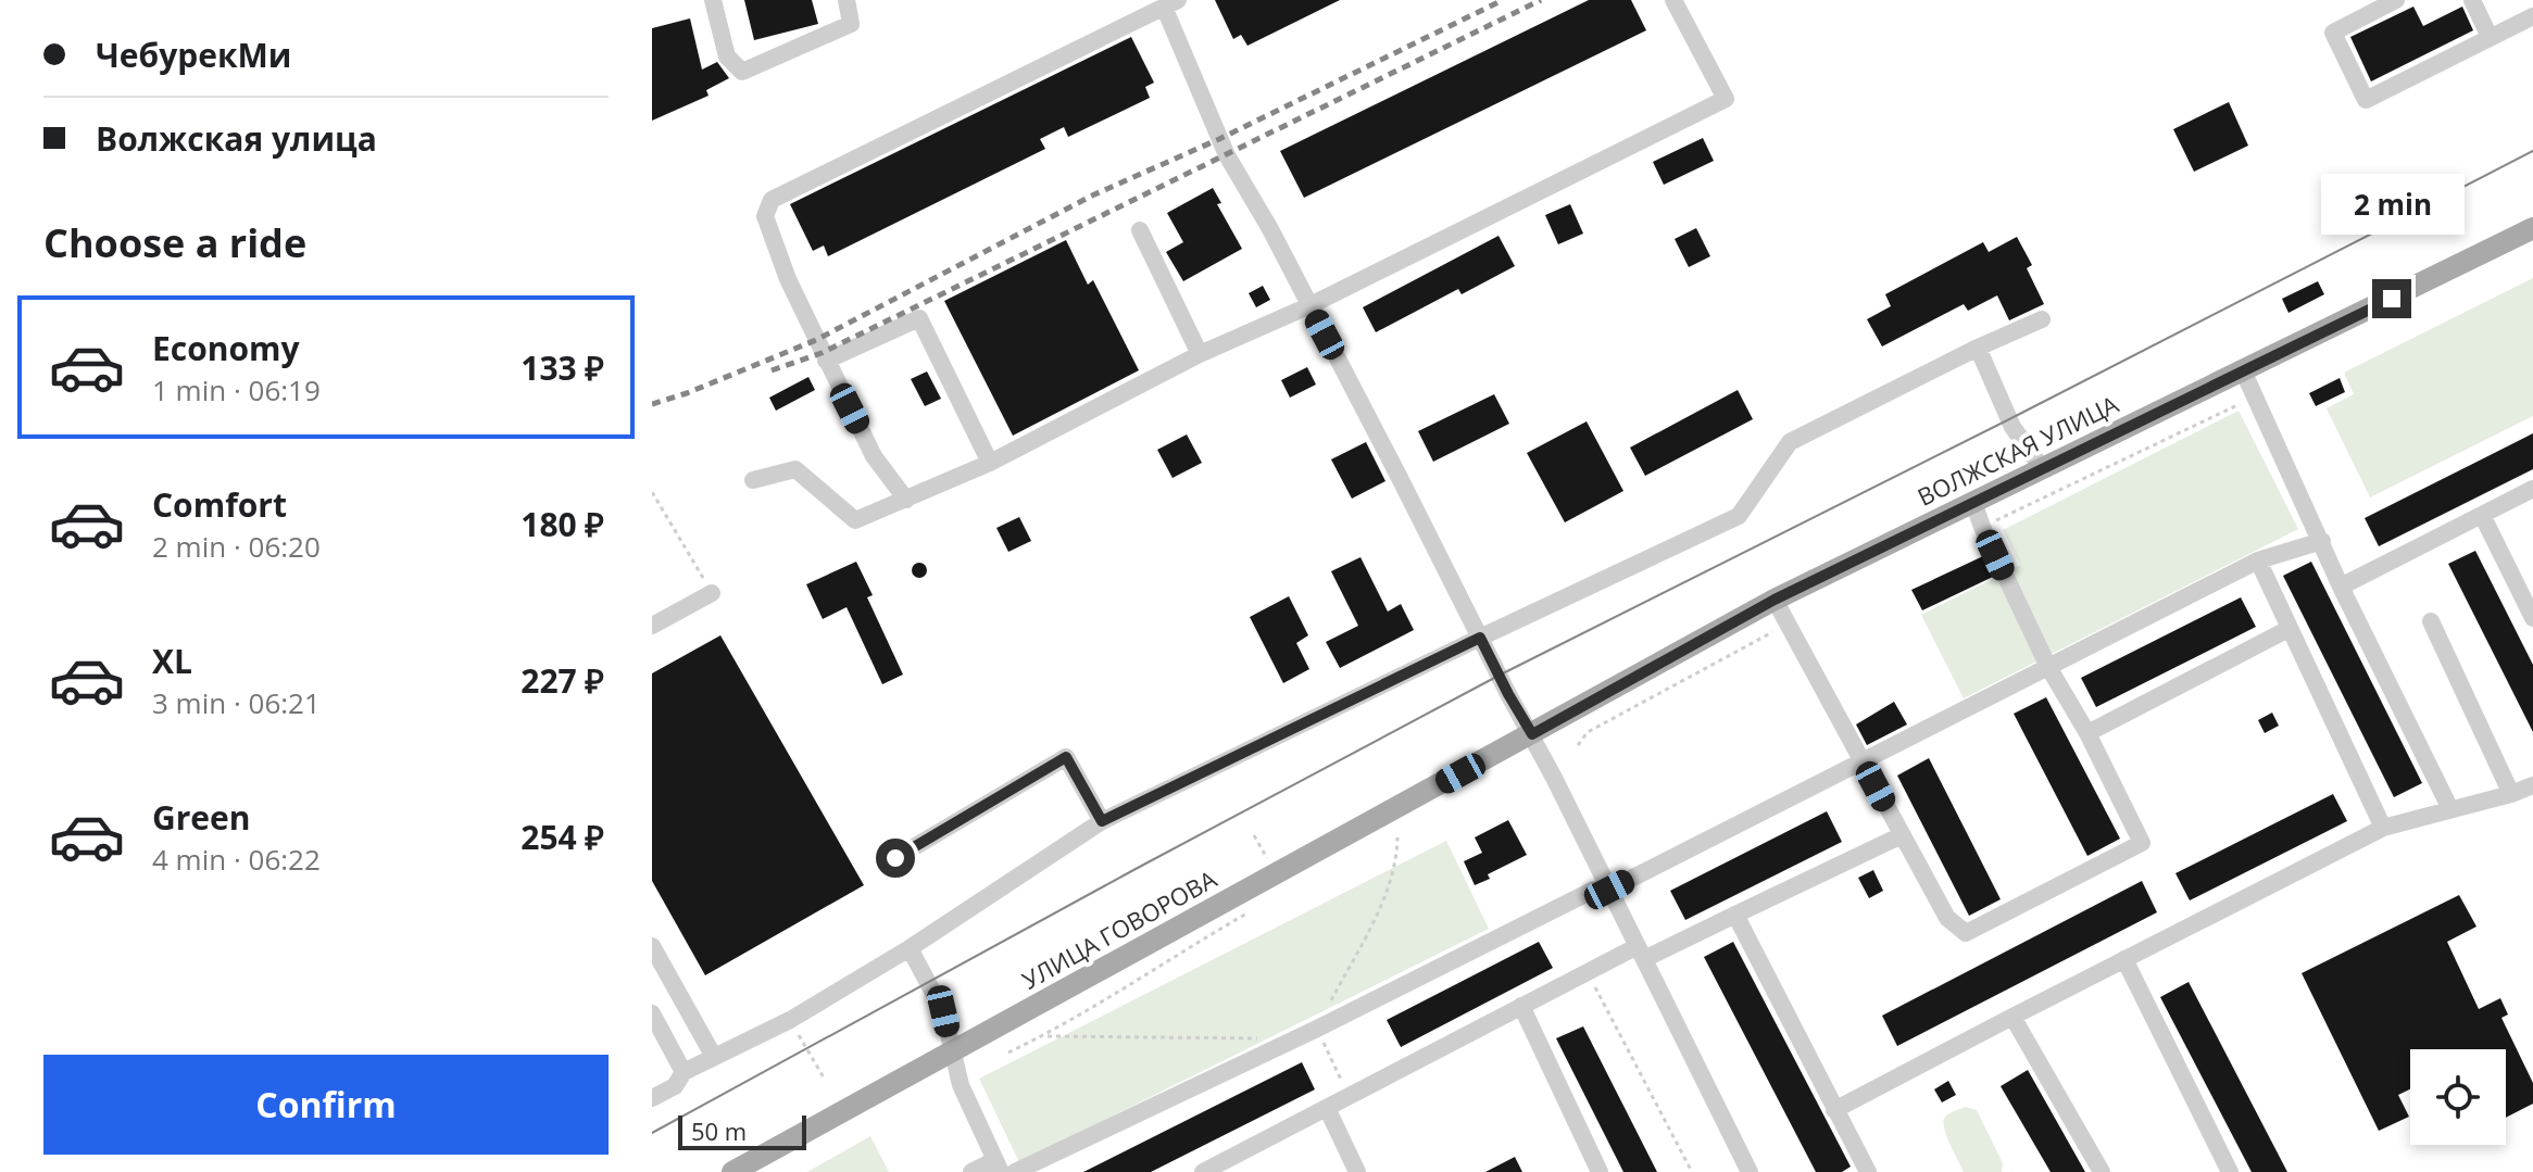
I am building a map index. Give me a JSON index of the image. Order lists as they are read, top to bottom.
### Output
{
  "streets": {
    "main road": ["ВОЛЖСКАЯ УЛИЦА", "УЛИЦА ГОВОРОВА"]
  },
  "crossings": [
    ["ВОЛЖСКАЯ УЛИЦА", "УЛИЦА ГОВОРОВА"]
  ],
  "scale_bar": "50 m",
  "page": {
    "banner": ["ЧебурекМи", "Волжская улица"],
    "bubble": "2 min",
    "heading": "Choose a ride",
    "list": [
      {
        "name": "Economy",
        "note": "1 min · 06:19",
        "value": "133 ₽"
      },
      {
        "name": "Comfort",
        "note": "2 min · 06:20",
        "value": "180 ₽"
      },
      {
        "name": "XL",
        "note": "3 min · 06:21",
        "value": "227 ₽"
      },
      {
        "name": "Green",
        "note": "4 min · 06:22",
        "value": "254 ₽"
      }
    ],
    "buttons": "Confirm",
    "scale": "50 m"
  }
}
